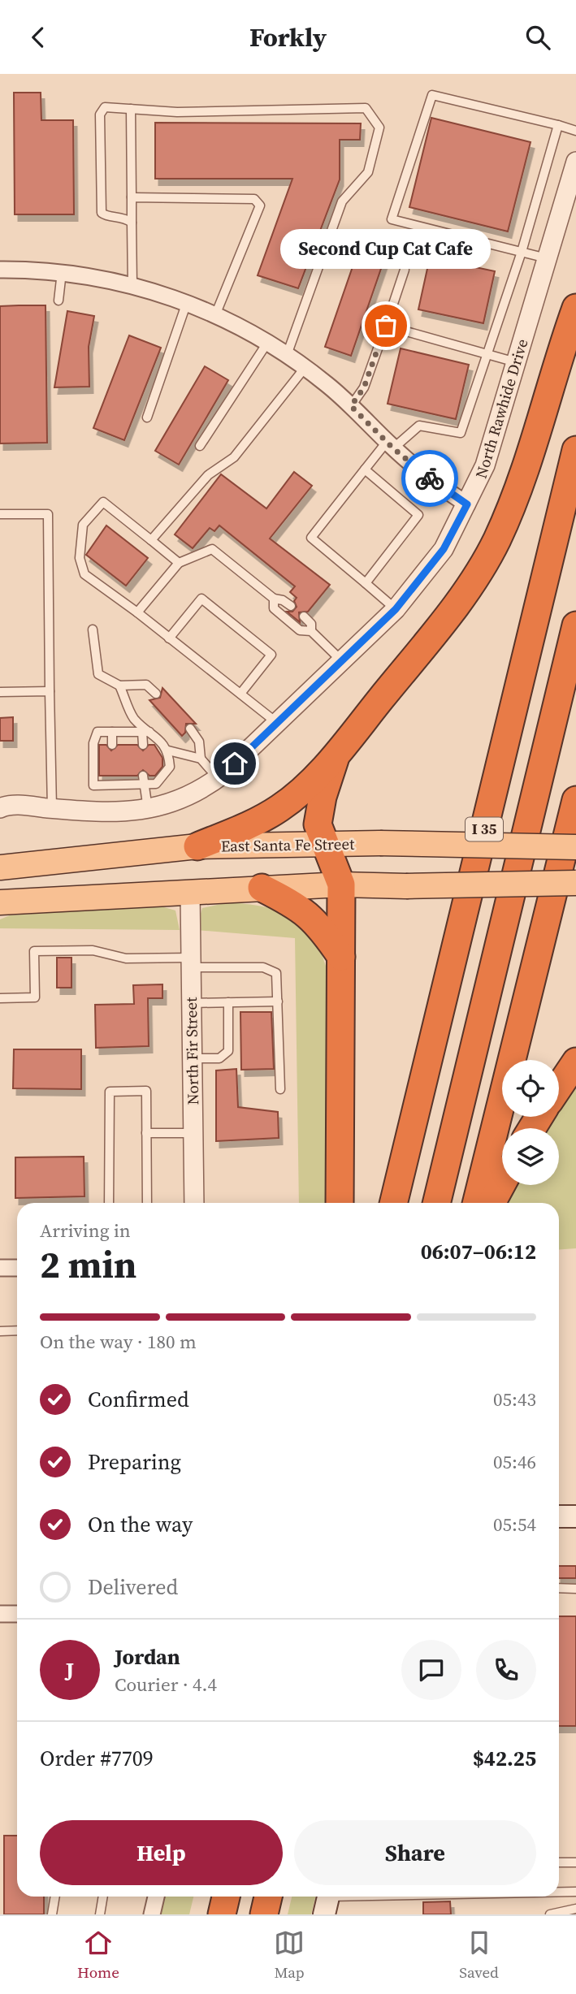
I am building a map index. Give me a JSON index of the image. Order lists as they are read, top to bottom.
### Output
{
  "streets": {
    "highway": ["I 35"],
    "main road": ["East Santa Fe Street"],
    "street": ["North Rawhide Drive", "North Fir Street"]
  },
  "places": ["Second Cup Cat Cafe"],
  "page": {
    "header": "Forkly",
    "bubble": "Second Cup Cat Cafe",
    "heading": ["2 min", "Arriving in", "06:07–06:12"],
    "panel": [
      "Jordan",
      "Courier · 4.4",
      "Order #7709",
      "$42.25"
    ],
    "bar": "On the way · 180 m",
    "list": [
      ["Confirmed", "05:43"],
      ["Preparing", "05:46"],
      ["On the way", "05:54"],
      "Delivered"
    ],
    "round": "J",
    "buttons": ["Help", "Share"],
    "tabs": ["Home", "Map", "Saved"]
  }
}
